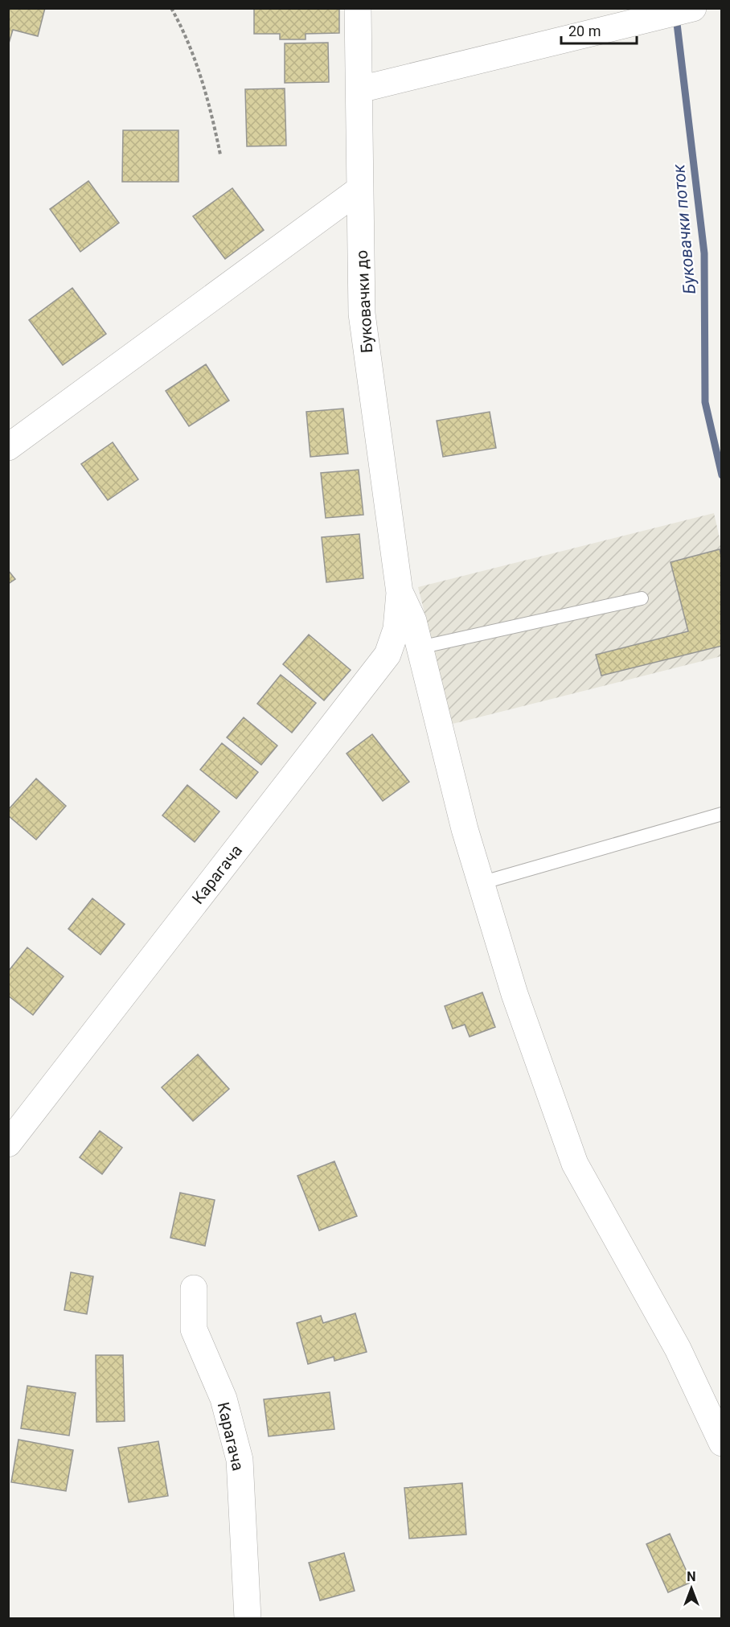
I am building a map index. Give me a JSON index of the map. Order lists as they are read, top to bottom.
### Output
{
  "streets": {
    "street": ["Буковачки до", "Карагача"]
  },
  "crossings": [
    ["Буковачки до", "Карагача"]
  ],
  "water": ["Буковачки поток"],
  "scale_bar": "20 m",
  "north": "top"
}
